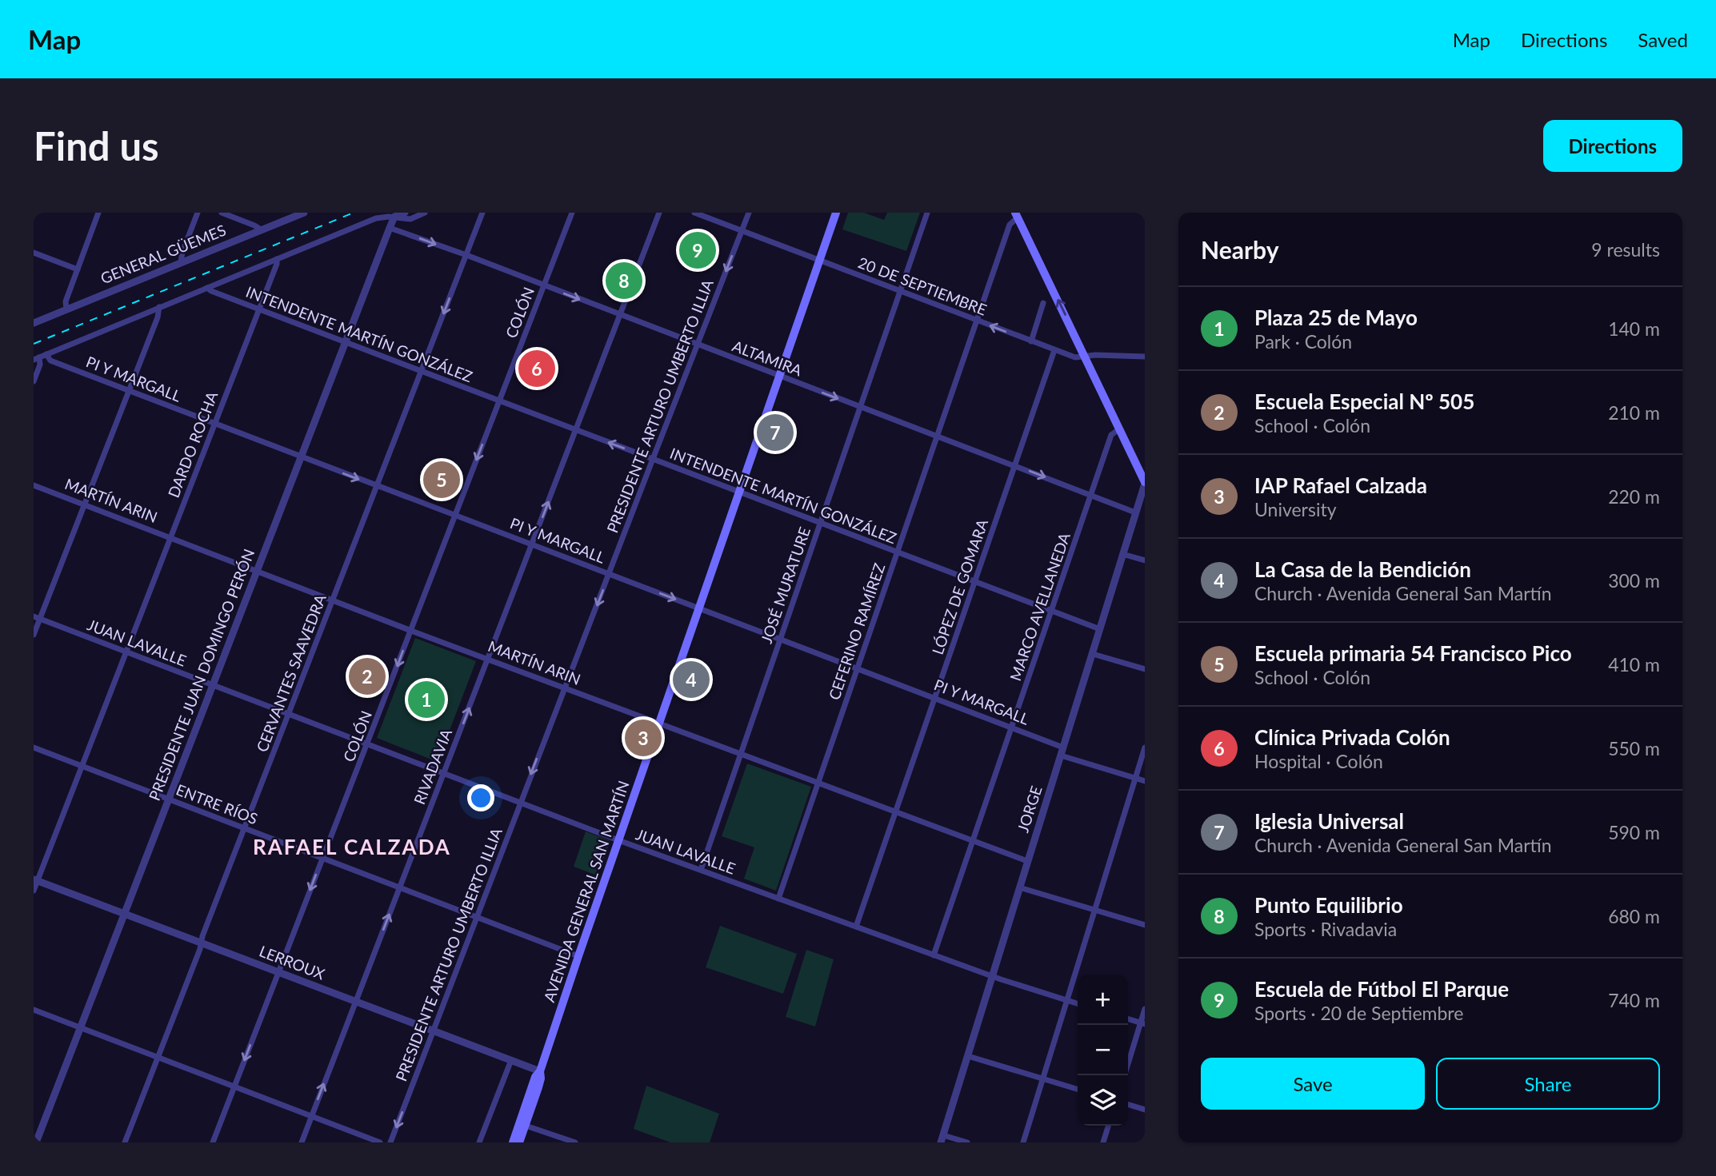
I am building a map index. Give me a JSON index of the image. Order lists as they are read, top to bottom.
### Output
{
  "streets": {
    "main road": ["AVENIDA GENERAL SAN MARTÍN"],
    "street": [
      "GENERAL GÜEMES",
      "20 DE SEPTIEMBRE",
      "COLÓN",
      "INTENDENTE MARTÍN GONZÁLEZ",
      "ALTAMIRA",
      "PI Y MARGALL",
      "PRESIDENTE ARTURO UMBERTO ILLIA",
      "DARDO ROCHA",
      "MARTÍN ARIN",
      "JOSÉ MURATURE",
      "LÓPEZ DE GOMARA",
      "MARCO AVELLANEDA",
      "CEFERINO RAMÍREZ",
      "JUAN LAVALLE",
      "CERVANTES SAAVEDRA",
      "PRESIDENTE JUAN DOMINGO PERÓN",
      "RIVADAVIA",
      "ENTRE RÍOS",
      "JORGE",
      "LERROUX"
    ]
  },
  "crossings": [
    ["20 DE SEPTIEMBRE", "PRESIDENTE ARTURO UMBERTO ILLIA"],
    ["20 DE SEPTIEMBRE", "JOSÉ MURATURE"],
    ["20 DE SEPTIEMBRE", "LÓPEZ DE GOMARA"],
    ["20 DE SEPTIEMBRE", "CEFERINO RAMÍREZ"],
    ["20 DE SEPTIEMBRE", "AVENIDA GENERAL SAN MARTÍN"],
    ["COLÓN", "INTENDENTE MARTÍN GONZÁLEZ"],
    ["COLÓN", "ALTAMIRA"],
    ["COLÓN", "PI Y MARGALL"],
    ["COLÓN", "MARTÍN ARIN"],
    ["COLÓN", "JUAN LAVALLE"],
    ["COLÓN", "ENTRE RÍOS"],
    ["COLÓN", "LERROUX"],
    ["INTENDENTE MARTÍN GONZÁLEZ", "PRESIDENTE ARTURO UMBERTO ILLIA"],
    ["INTENDENTE MARTÍN GONZÁLEZ", "DARDO ROCHA"],
    ["INTENDENTE MARTÍN GONZÁLEZ", "JOSÉ MURATURE"],
    ["INTENDENTE MARTÍN GONZÁLEZ", "LÓPEZ DE GOMARA"],
    ["INTENDENTE MARTÍN GONZÁLEZ", "MARCO AVELLANEDA"],
    ["INTENDENTE MARTÍN GONZÁLEZ", "CEFERINO RAMÍREZ"],
    ["INTENDENTE MARTÍN GONZÁLEZ", "CERVANTES SAAVEDRA"],
    ["INTENDENTE MARTÍN GONZÁLEZ", "PRESIDENTE JUAN DOMINGO PERÓN"],
    ["INTENDENTE MARTÍN GONZÁLEZ", "RIVADAVIA"],
    ["INTENDENTE MARTÍN GONZÁLEZ", "JORGE"],
    ["INTENDENTE MARTÍN GONZÁLEZ", "AVENIDA GENERAL SAN MARTÍN"],
    ["ALTAMIRA", "PRESIDENTE ARTURO UMBERTO ILLIA"],
    ["ALTAMIRA", "JOSÉ MURATURE"],
    ["ALTAMIRA", "LÓPEZ DE GOMARA"],
    ["ALTAMIRA", "MARCO AVELLANEDA"],
    ["ALTAMIRA", "CEFERINO RAMÍREZ"],
    ["ALTAMIRA", "CERVANTES SAAVEDRA"],
    ["ALTAMIRA", "PRESIDENTE JUAN DOMINGO PERÓN"],
    ["ALTAMIRA", "RIVADAVIA"],
    ["ALTAMIRA", "JORGE"],
    ["ALTAMIRA", "AVENIDA GENERAL SAN MARTÍN"],
    ["PI Y MARGALL", "PRESIDENTE ARTURO UMBERTO ILLIA"],
    ["PI Y MARGALL", "DARDO ROCHA"],
    ["PI Y MARGALL", "JOSÉ MURATURE"],
    ["PI Y MARGALL", "LÓPEZ DE GOMARA"],
    ["PI Y MARGALL", "MARCO AVELLANEDA"],
    ["PI Y MARGALL", "CEFERINO RAMÍREZ"],
    ["PI Y MARGALL", "CERVANTES SAAVEDRA"],
    ["PI Y MARGALL", "PRESIDENTE JUAN DOMINGO PERÓN"],
    ["PI Y MARGALL", "RIVADAVIA"],
    ["PI Y MARGALL", "JORGE"],
    ["PI Y MARGALL", "AVENIDA GENERAL SAN MARTÍN"],
    ["PRESIDENTE ARTURO UMBERTO ILLIA", "MARTÍN ARIN"],
    ["PRESIDENTE ARTURO UMBERTO ILLIA", "JUAN LAVALLE"],
    ["PRESIDENTE ARTURO UMBERTO ILLIA", "ENTRE RÍOS"],
    ["PRESIDENTE ARTURO UMBERTO ILLIA", "LERROUX"],
    ["DARDO ROCHA", "MARTÍN ARIN"],
    ["DARDO ROCHA", "JUAN LAVALLE"],
    ["DARDO ROCHA", "ENTRE RÍOS"],
    ["DARDO ROCHA", "LERROUX"],
    ["MARTÍN ARIN", "JOSÉ MURATURE"],
    ["MARTÍN ARIN", "LÓPEZ DE GOMARA"],
    ["MARTÍN ARIN", "MARCO AVELLANEDA"],
    ["MARTÍN ARIN", "CEFERINO RAMÍREZ"],
    ["MARTÍN ARIN", "CERVANTES SAAVEDRA"],
    ["MARTÍN ARIN", "PRESIDENTE JUAN DOMINGO PERÓN"],
    ["MARTÍN ARIN", "RIVADAVIA"],
    ["MARTÍN ARIN", "JORGE"],
    ["MARTÍN ARIN", "AVENIDA GENERAL SAN MARTÍN"],
    ["JOSÉ MURATURE", "JUAN LAVALLE"],
    ["LÓPEZ DE GOMARA", "JUAN LAVALLE"],
    ["MARCO AVELLANEDA", "JUAN LAVALLE"],
    ["CEFERINO RAMÍREZ", "JUAN LAVALLE"],
    ["JUAN LAVALLE", "CERVANTES SAAVEDRA"],
    ["JUAN LAVALLE", "PRESIDENTE JUAN DOMINGO PERÓN"],
    ["JUAN LAVALLE", "RIVADAVIA"],
    ["JUAN LAVALLE", "JORGE"],
    ["JUAN LAVALLE", "AVENIDA GENERAL SAN MARTÍN"],
    ["CERVANTES SAAVEDRA", "ENTRE RÍOS"],
    ["CERVANTES SAAVEDRA", "LERROUX"],
    ["PRESIDENTE JUAN DOMINGO PERÓN", "ENTRE RÍOS"],
    ["PRESIDENTE JUAN DOMINGO PERÓN", "LERROUX"],
    ["RIVADAVIA", "ENTRE RÍOS"],
    ["RIVADAVIA", "LERROUX"],
    ["ENTRE RÍOS", "AVENIDA GENERAL SAN MARTÍN"],
    ["AVENIDA GENERAL SAN MARTÍN", "LERROUX"]
  ],
  "one_way": [
    "COLÓN",
    "ALTAMIRA",
    "PRESIDENTE ARTURO UMBERTO ILLIA",
    "RIVADAVIA"
  ],
  "districts": ["RAFAEL CALZADA"],
  "page": {
    "header": "Map",
    "nav": ["Map", "Directions", "Saved"],
    "buttons": [
      "Directions",
      ["Save", "Share"]
    ],
    "title": "Find us",
    "heading": ["Nearby", "9 results"],
    "pins": [
      "9",
      "8",
      "6",
      "7",
      "5",
      "2",
      "4",
      "1",
      "3"
    ],
    "list": [
      {
        "mark": "1",
        "name": "Plaza 25 de Mayo",
        "note": "Park · Colón",
        "value": "140 m"
      },
      {
        "mark": "2",
        "name": "Escuela Especial Nº 505",
        "note": "School · Colón",
        "value": "210 m"
      },
      {
        "mark": "3",
        "name": "IAP Rafael Calzada",
        "note": "University",
        "value": "220 m"
      },
      {
        "mark": "4",
        "name": "La Casa de la Bendición",
        "note": "Church · Avenida General San Martín",
        "value": "300 m"
      },
      {
        "mark": "5",
        "name": "Escuela primaria 54 Francisco Pico",
        "note": "School · Colón",
        "value": "410 m"
      },
      {
        "mark": "6",
        "name": "Clínica Privada Colón",
        "note": "Hospital · Colón",
        "value": "550 m"
      },
      {
        "mark": "7",
        "name": "Iglesia Universal",
        "note": "Church · Avenida General San Martín",
        "value": "590 m"
      },
      {
        "mark": "8",
        "name": "Punto Equilibrio",
        "note": "Sports · Rivadavia",
        "value": "680 m"
      },
      {
        "mark": "9",
        "name": "Escuela de Fútbol El Parque",
        "note": "Sports · 20 de Septiembre",
        "value": "740 m"
      }
    ],
    "map_buttons": ["+", "−"]
  }
}
